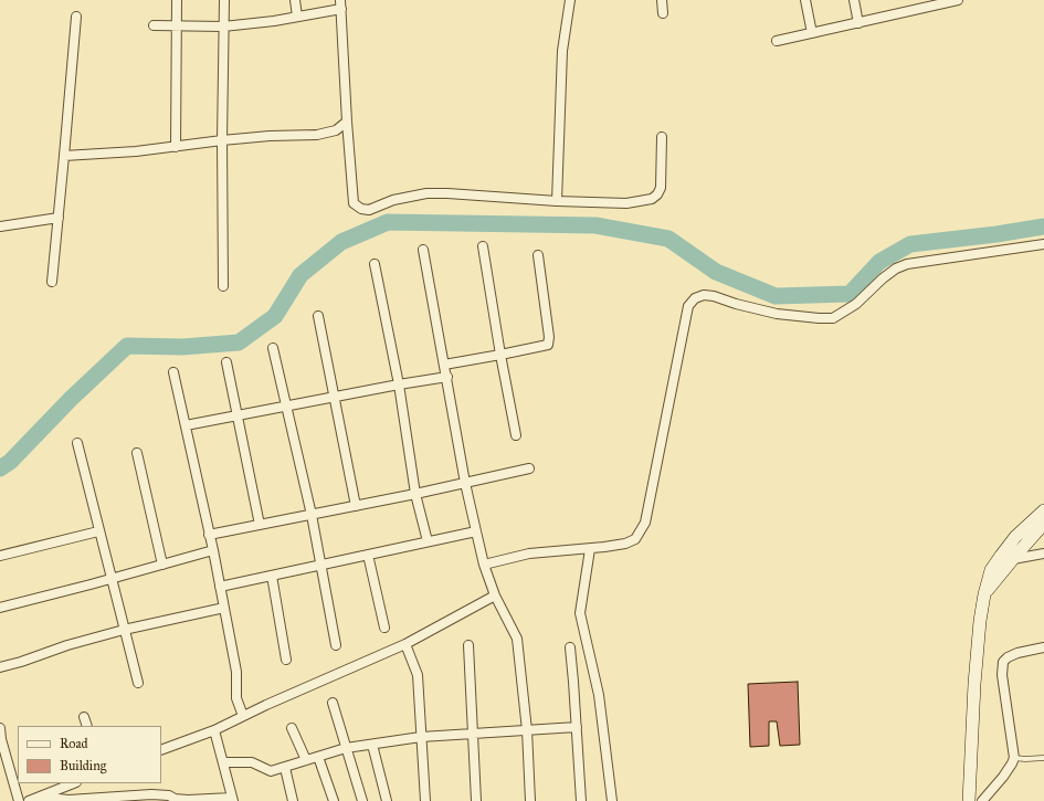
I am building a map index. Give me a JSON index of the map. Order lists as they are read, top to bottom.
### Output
{
  "legend": ["Road", "Building"]
}
